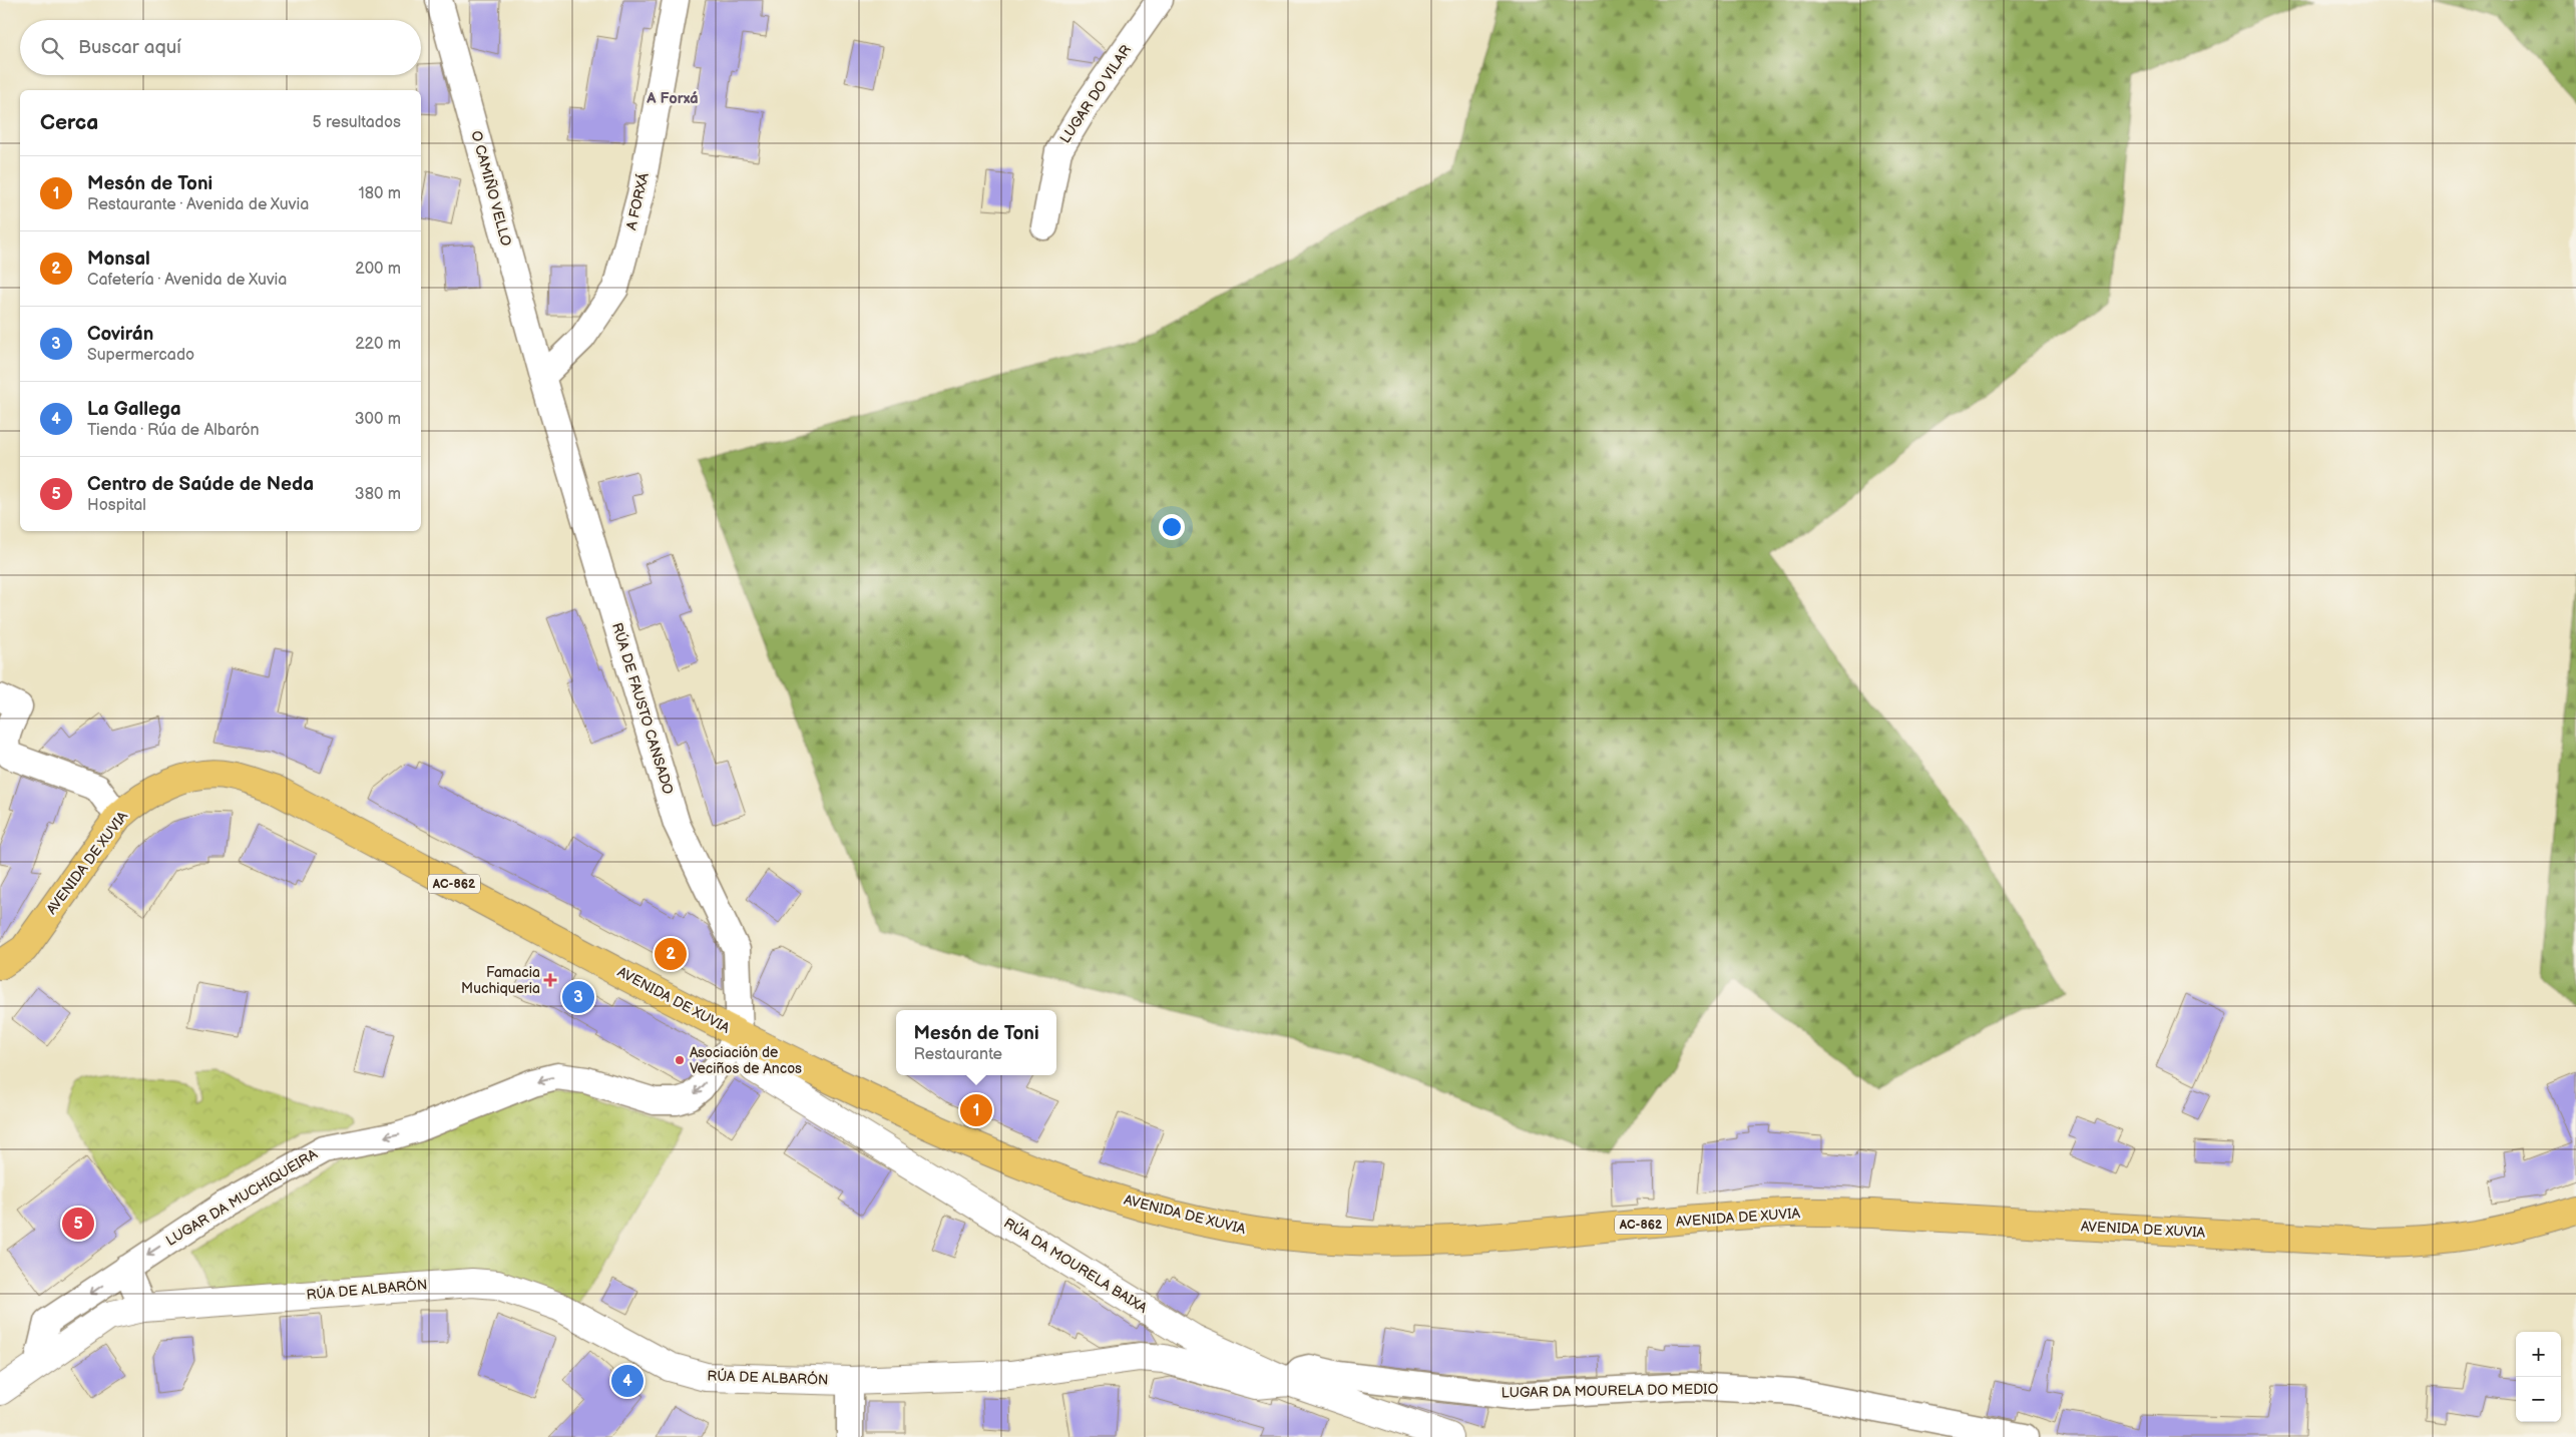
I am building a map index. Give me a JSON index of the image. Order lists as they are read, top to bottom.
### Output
{
  "streets": {
    "main road": ["AVENIDA DE XUVIA", "AC-862"],
    "street": [
      "LUGAR DO VILAR",
      "O CAMIÑO VELLO",
      "A FORXÁ",
      "RÚA DE FAUSTO CANSADO",
      "LUGAR DA MUCHIQUEIRA",
      "RÚA DA MOURELA BAIXA",
      "RÚA DE ALBARÓN",
      "LUGAR DA MOURELA DO MEDIO"
    ]
  },
  "crossings": [
    ["O CAMIÑO VELLO", "A FORXÁ"],
    ["O CAMIÑO VELLO", "RÚA DE FAUSTO CANSADO"],
    ["A FORXÁ", "RÚA DE FAUSTO CANSADO"],
    ["RÚA DE FAUSTO CANSADO", "AVENIDA DE XUVIA"],
    ["RÚA DE FAUSTO CANSADO", "LUGAR DA MUCHIQUEIRA"],
    ["RÚA DE FAUSTO CANSADO", "RÚA DA MOURELA BAIXA"],
    ["AVENIDA DE XUVIA", "LUGAR DA MUCHIQUEIRA"],
    ["AVENIDA DE XUVIA", "RÚA DA MOURELA BAIXA"],
    ["LUGAR DA MUCHIQUEIRA", "RÚA DA MOURELA BAIXA"],
    ["LUGAR DA MUCHIQUEIRA", "RÚA DE ALBARÓN"],
    ["RÚA DA MOURELA BAIXA", "RÚA DE ALBARÓN"],
    ["RÚA DA MOURELA BAIXA", "LUGAR DA MOURELA DO MEDIO"],
    ["RÚA DE ALBARÓN", "LUGAR DA MOURELA DO MEDIO"]
  ],
  "one_way": ["LUGAR DA MUCHIQUEIRA"],
  "districts": ["A Forxá"],
  "places": {
    "health": ["Famacia Muchiqueria"],
    "other": ["Asociación de Veciños de Ancos"]
  },
  "page": {
    "search": "Buscar aquí",
    "heading": ["Cerca", "5 resultados"],
    "list": [
      {
        "mark": "1",
        "name": "Mesón de Toni",
        "note": "Restaurante · Avenida de Xuvia",
        "value": "180 m"
      },
      {
        "mark": "2",
        "name": "Monsal",
        "note": "Cafetería · Avenida de Xuvia",
        "value": "200 m"
      },
      {
        "mark": "3",
        "name": "Covirán",
        "note": "Supermercado",
        "value": "220 m"
      },
      {
        "mark": "4",
        "name": "La Gallega",
        "note": "Tienda · Rúa de Albarón",
        "value": "300 m"
      },
      {
        "mark": "5",
        "name": "Centro de Saúde de Neda",
        "note": "Hospital",
        "value": "380 m"
      }
    ],
    "pins": [
      "2",
      "3",
      "1",
      "5",
      "4"
    ],
    "popup": ["Mesón de Toni", "Restaurante"],
    "map_buttons": ["+", "−"]
  }
}
